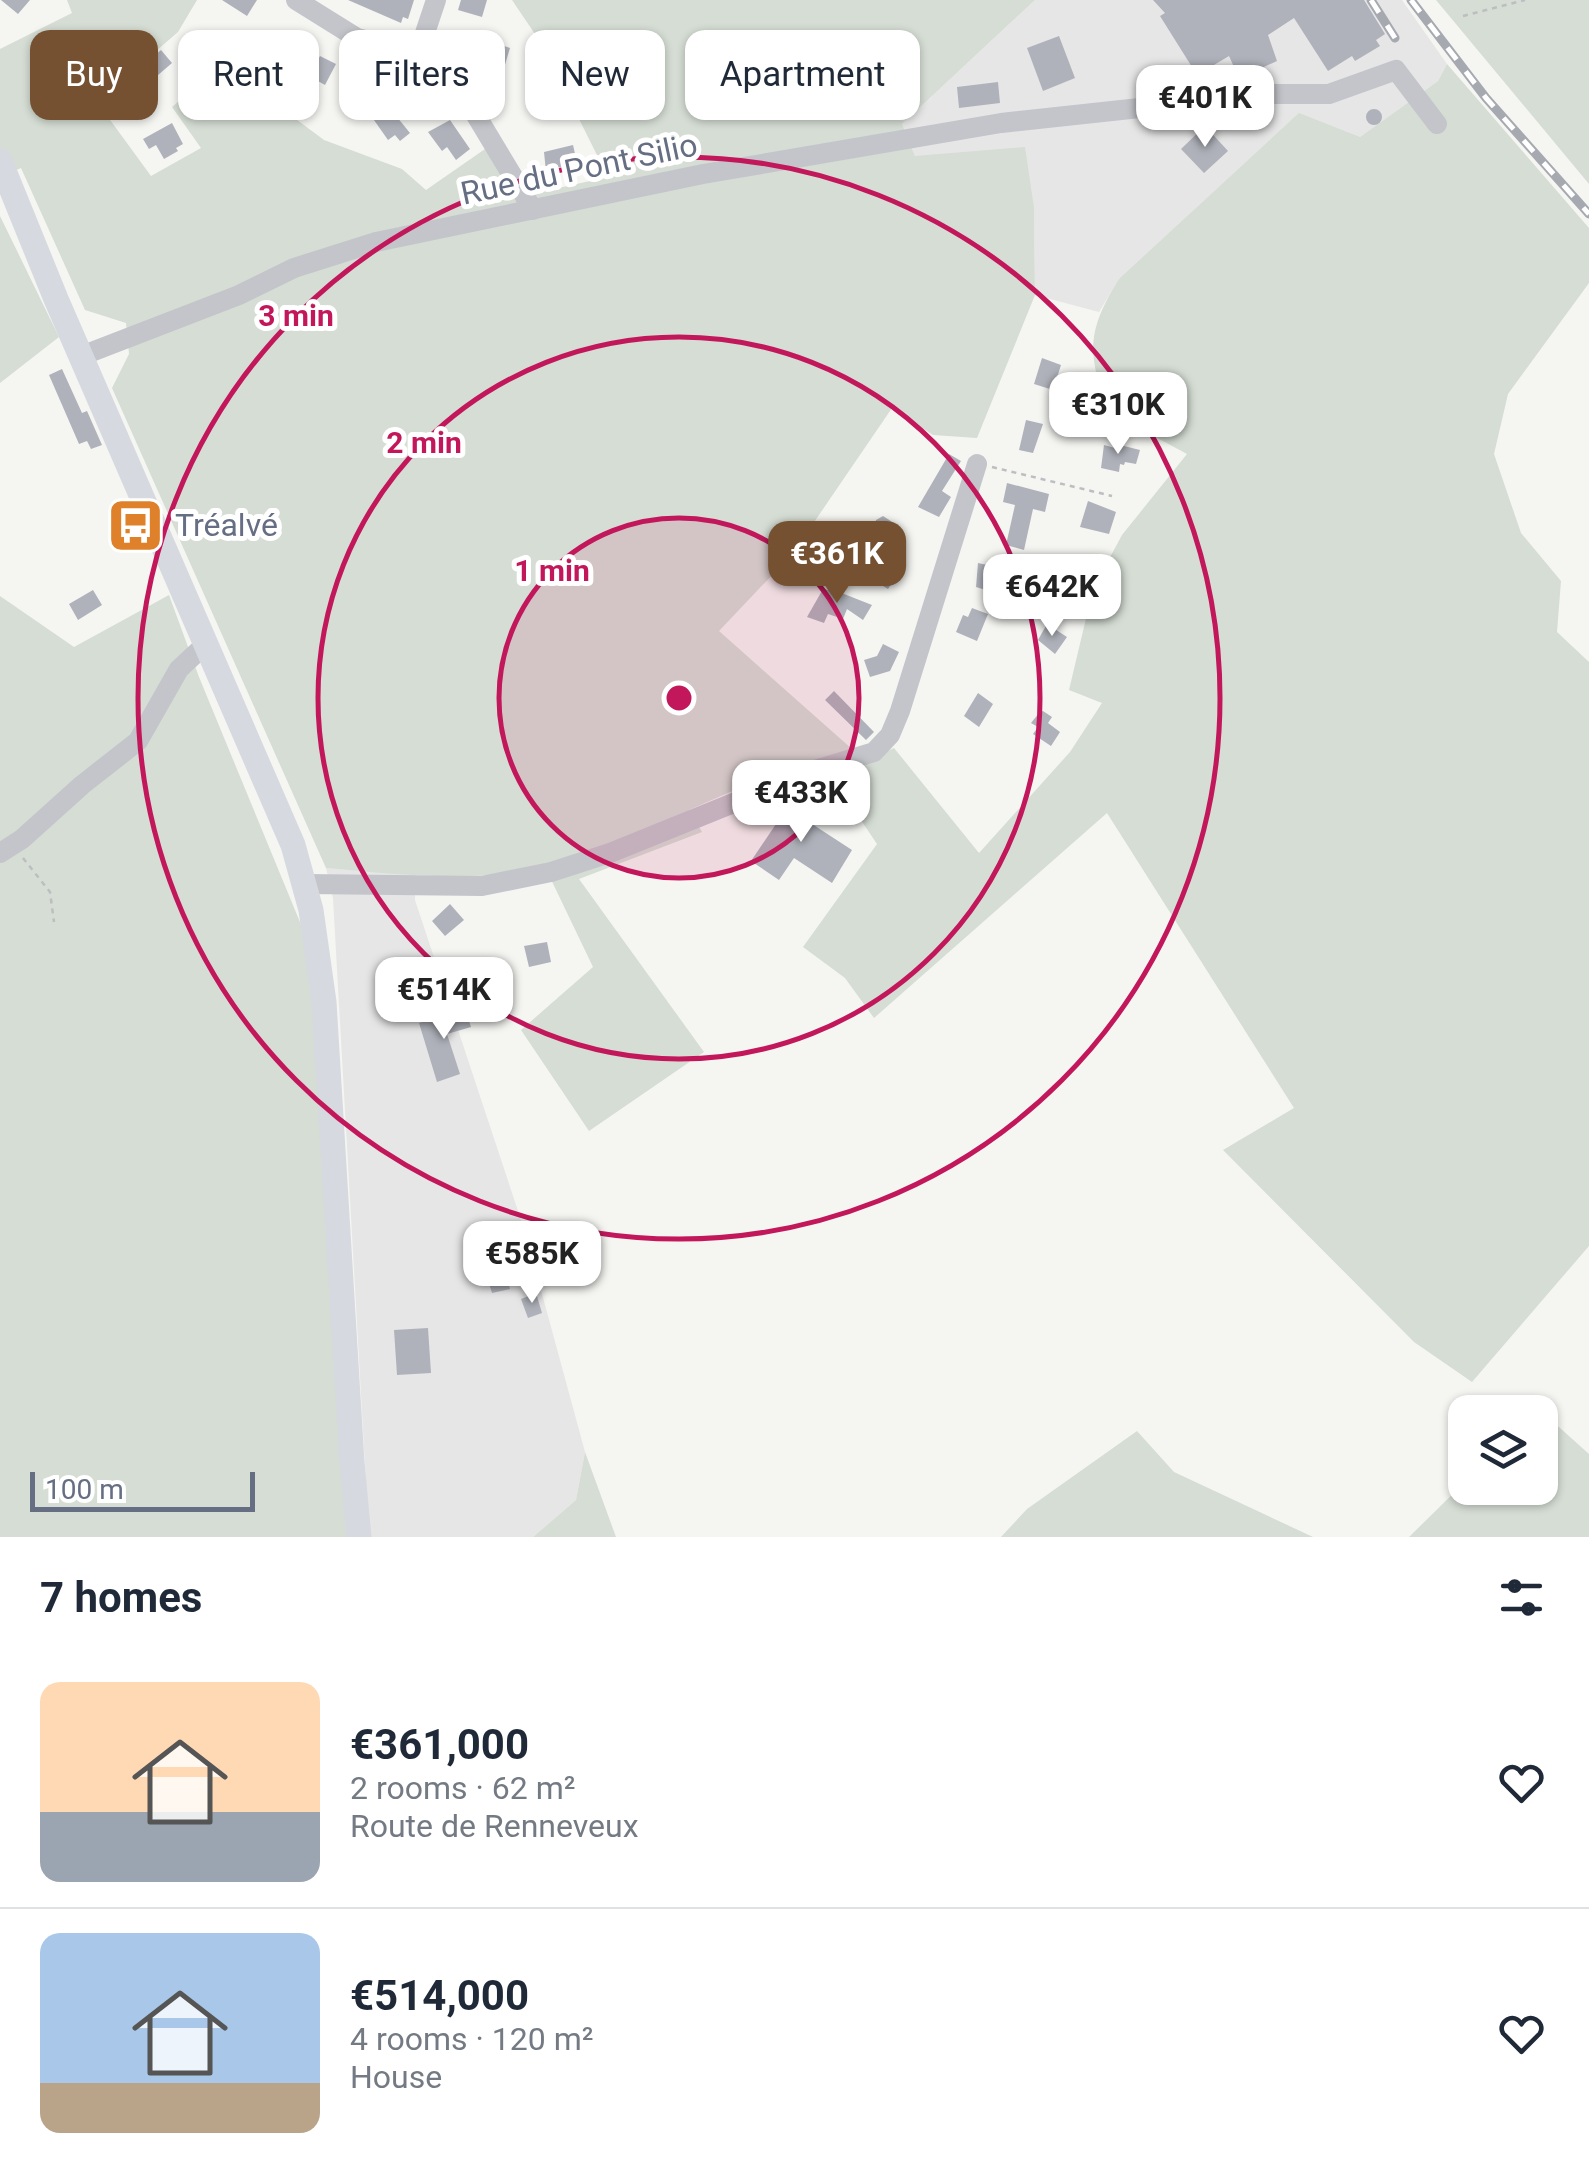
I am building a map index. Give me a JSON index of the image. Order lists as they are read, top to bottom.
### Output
{
  "streets": {
    "street": ["Rue du Pont Silio"]
  },
  "places": {
    "bus stop": ["Tréalvé"]
  },
  "scale_bar": "100 m",
  "page": {
    "chip": [
      "Buy",
      "Rent",
      "Filters",
      "New",
      "Apartment"
    ],
    "price": [
      "€401K",
      "€310K",
      "€361K",
      "€642K",
      "€433K",
      "€514K",
      "€585K"
    ],
    "scale": "100 m",
    "heading": "7 homes",
    "list": [
      {
        "name": "€361,000",
        "note": "2 rooms · 62 m² · Route de Renneveux"
      },
      {
        "name": "€514,000",
        "note": "4 rooms · 120 m² · House"
      }
    ]
  },
  "rings": ["3 min", "2 min", "1 min"]
}
